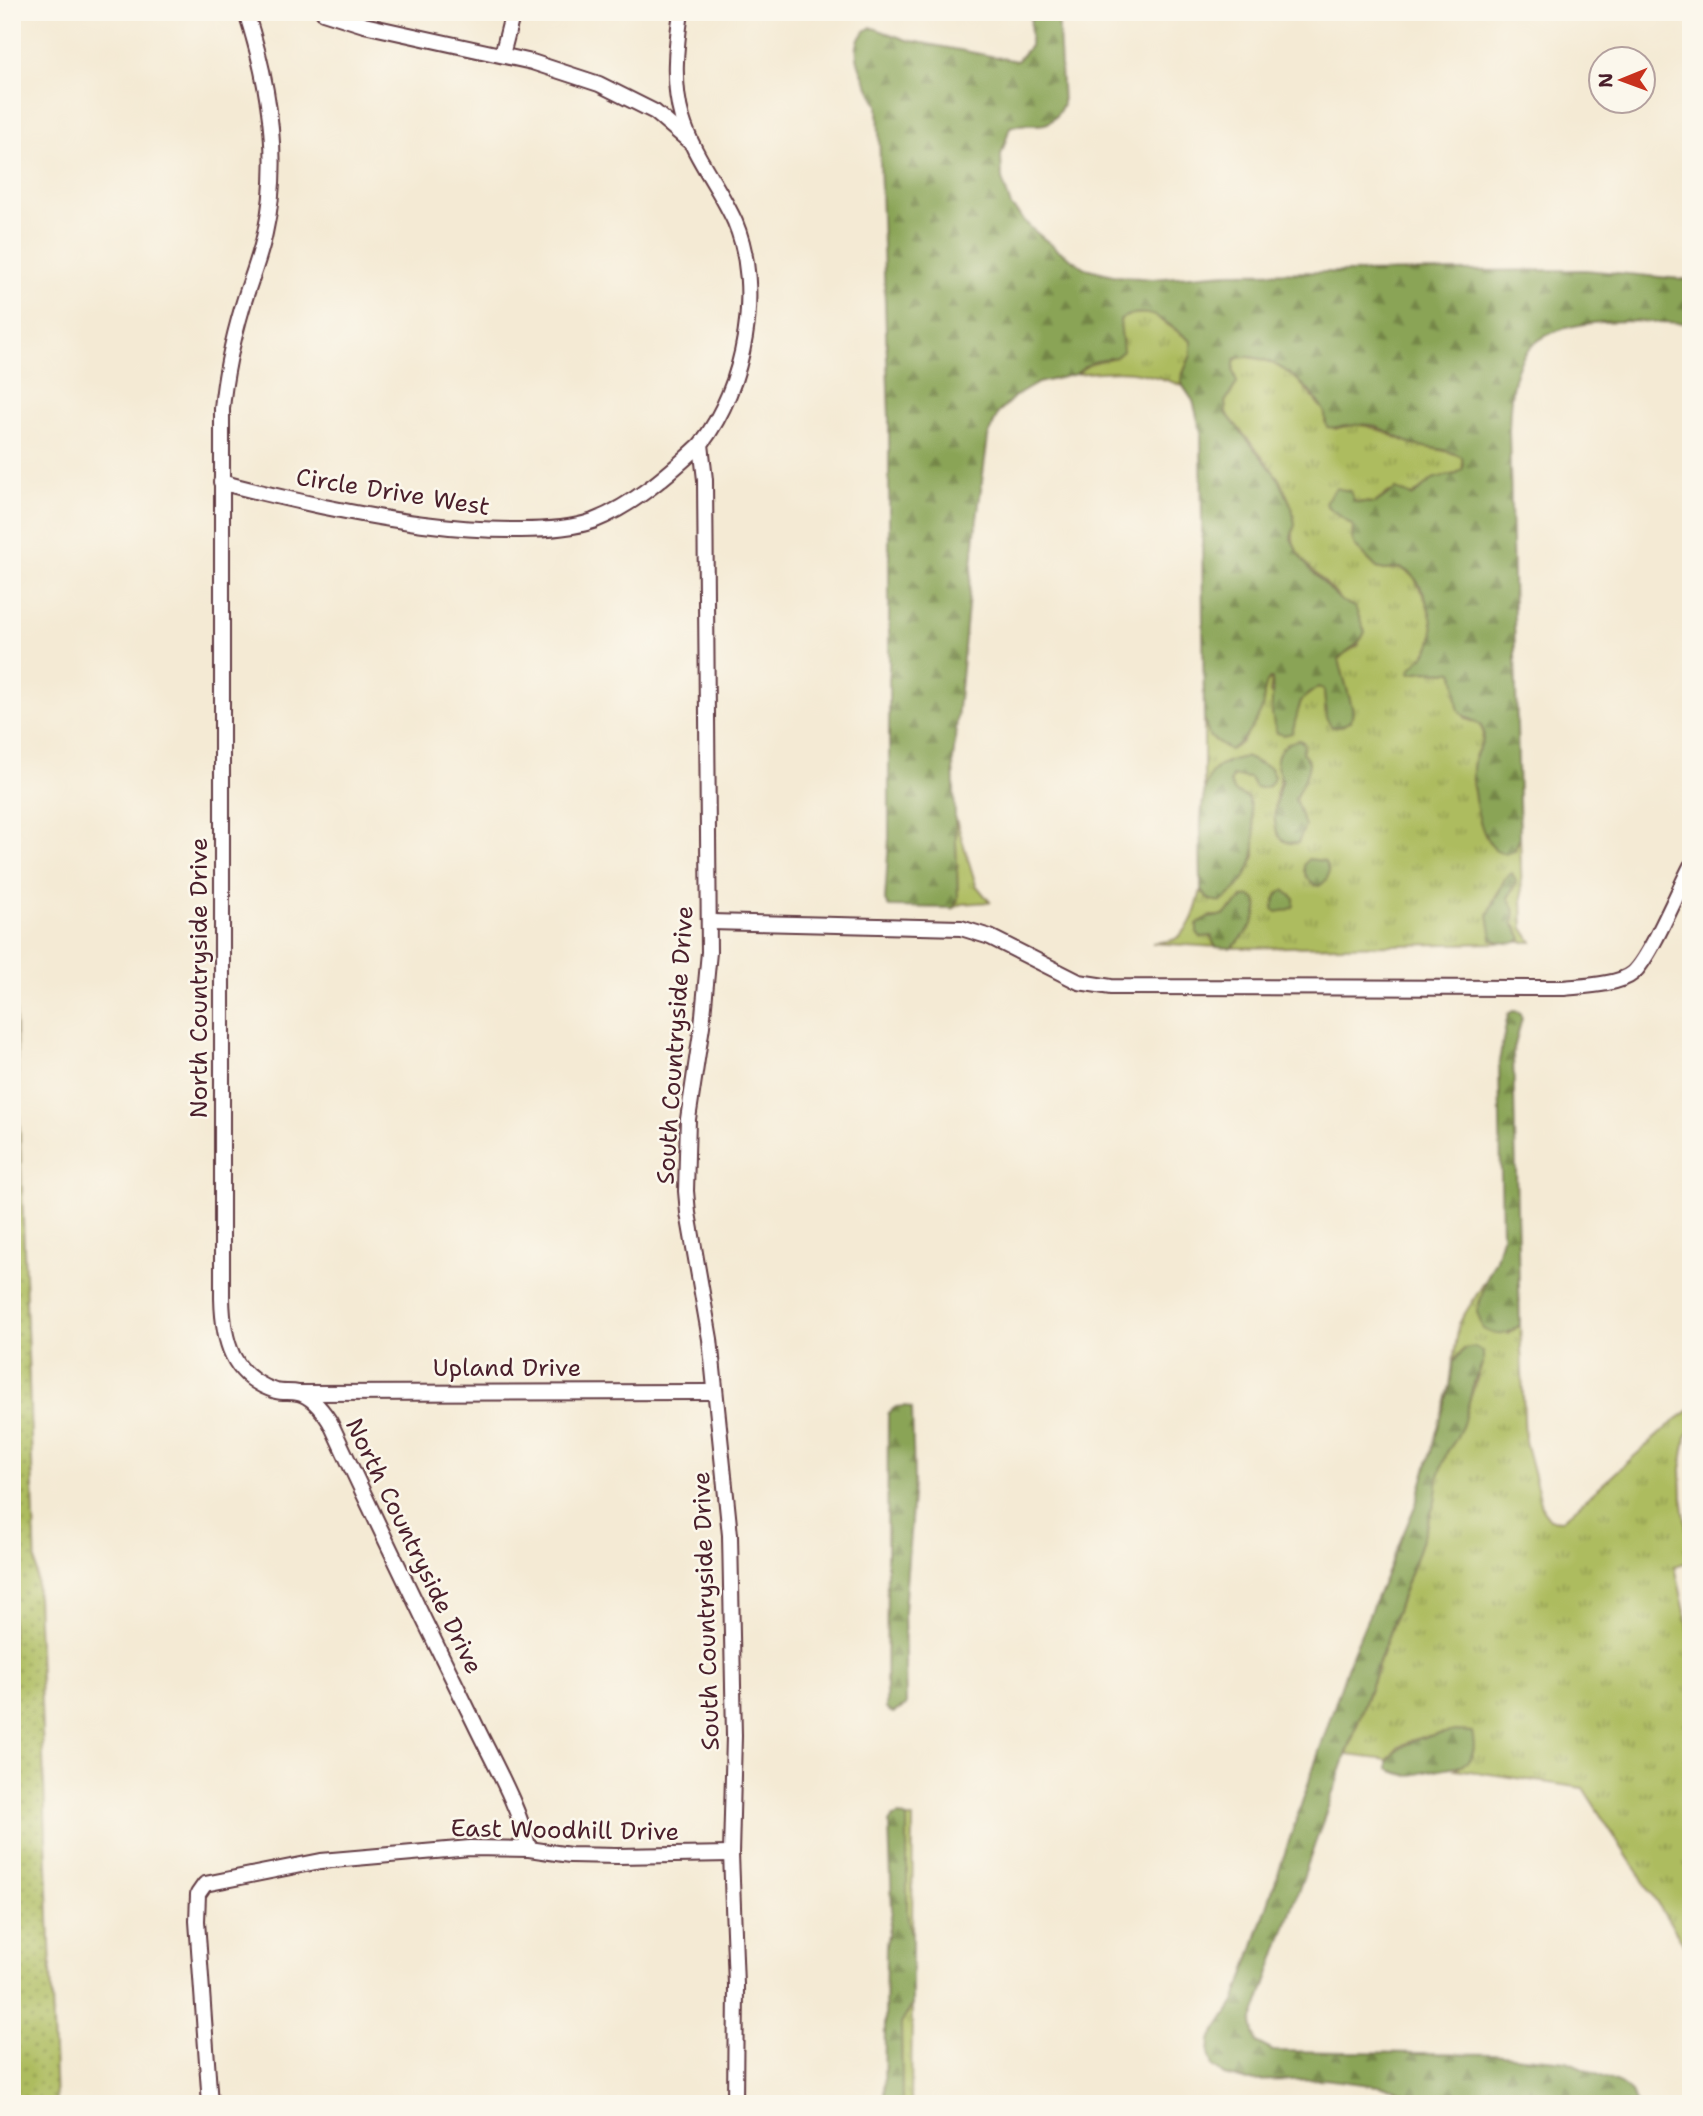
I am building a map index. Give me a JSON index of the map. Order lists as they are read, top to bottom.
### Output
{
  "streets": {
    "street": [
      "Circle Drive West",
      "North Countryside Drive",
      "South Countryside Drive",
      "Upland Drive",
      "East Woodhill Drive"
    ]
  },
  "crossings": [
    ["Circle Drive West", "North Countryside Drive"],
    ["Circle Drive West", "South Countryside Drive"],
    ["North Countryside Drive", "Upland Drive"],
    ["North Countryside Drive", "East Woodhill Drive"],
    ["South Countryside Drive", "Upland Drive"],
    ["South Countryside Drive", "East Woodhill Drive"]
  ],
  "north": "left"
}
